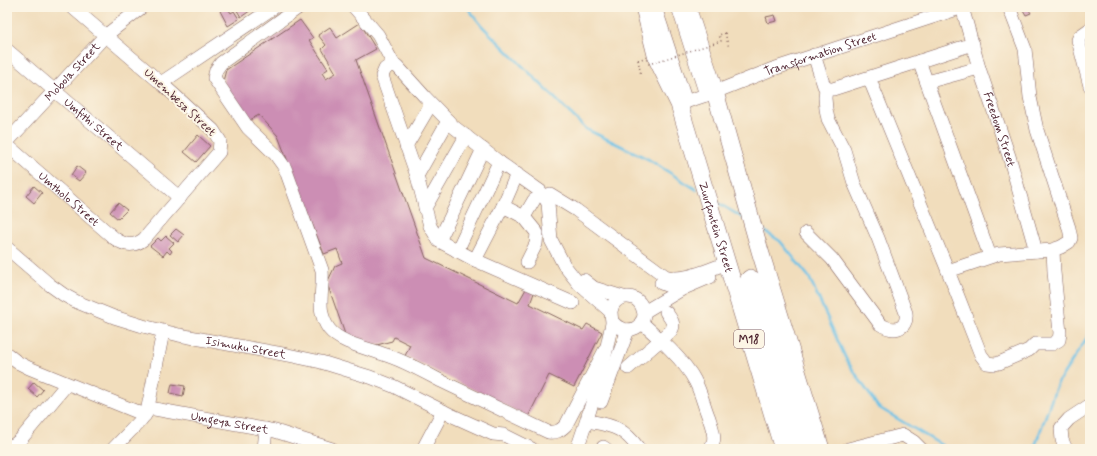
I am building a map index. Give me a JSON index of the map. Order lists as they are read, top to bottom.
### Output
{
  "streets": {
    "main road": ["Zuurfontein Street", "M18"],
    "street": [
      "Transformation Street",
      "Mobola Street",
      "Umembesa Street",
      "Umfithi Street",
      "Freedom Street",
      "Umtholo Street",
      "Isimuku Street",
      "Umgeya Street"
    ]
  },
  "crossings": [
    ["Transformation Street", "Freedom Street"],
    ["Transformation Street", "Zuurfontein Street"],
    ["Mobola Street", "Umembesa Street"],
    ["Mobola Street", "Umfithi Street"],
    ["Mobola Street", "Umtholo Street"],
    ["Umembesa Street", "Umfithi Street"],
    ["Umembesa Street", "Umtholo Street"]
  ]
}
